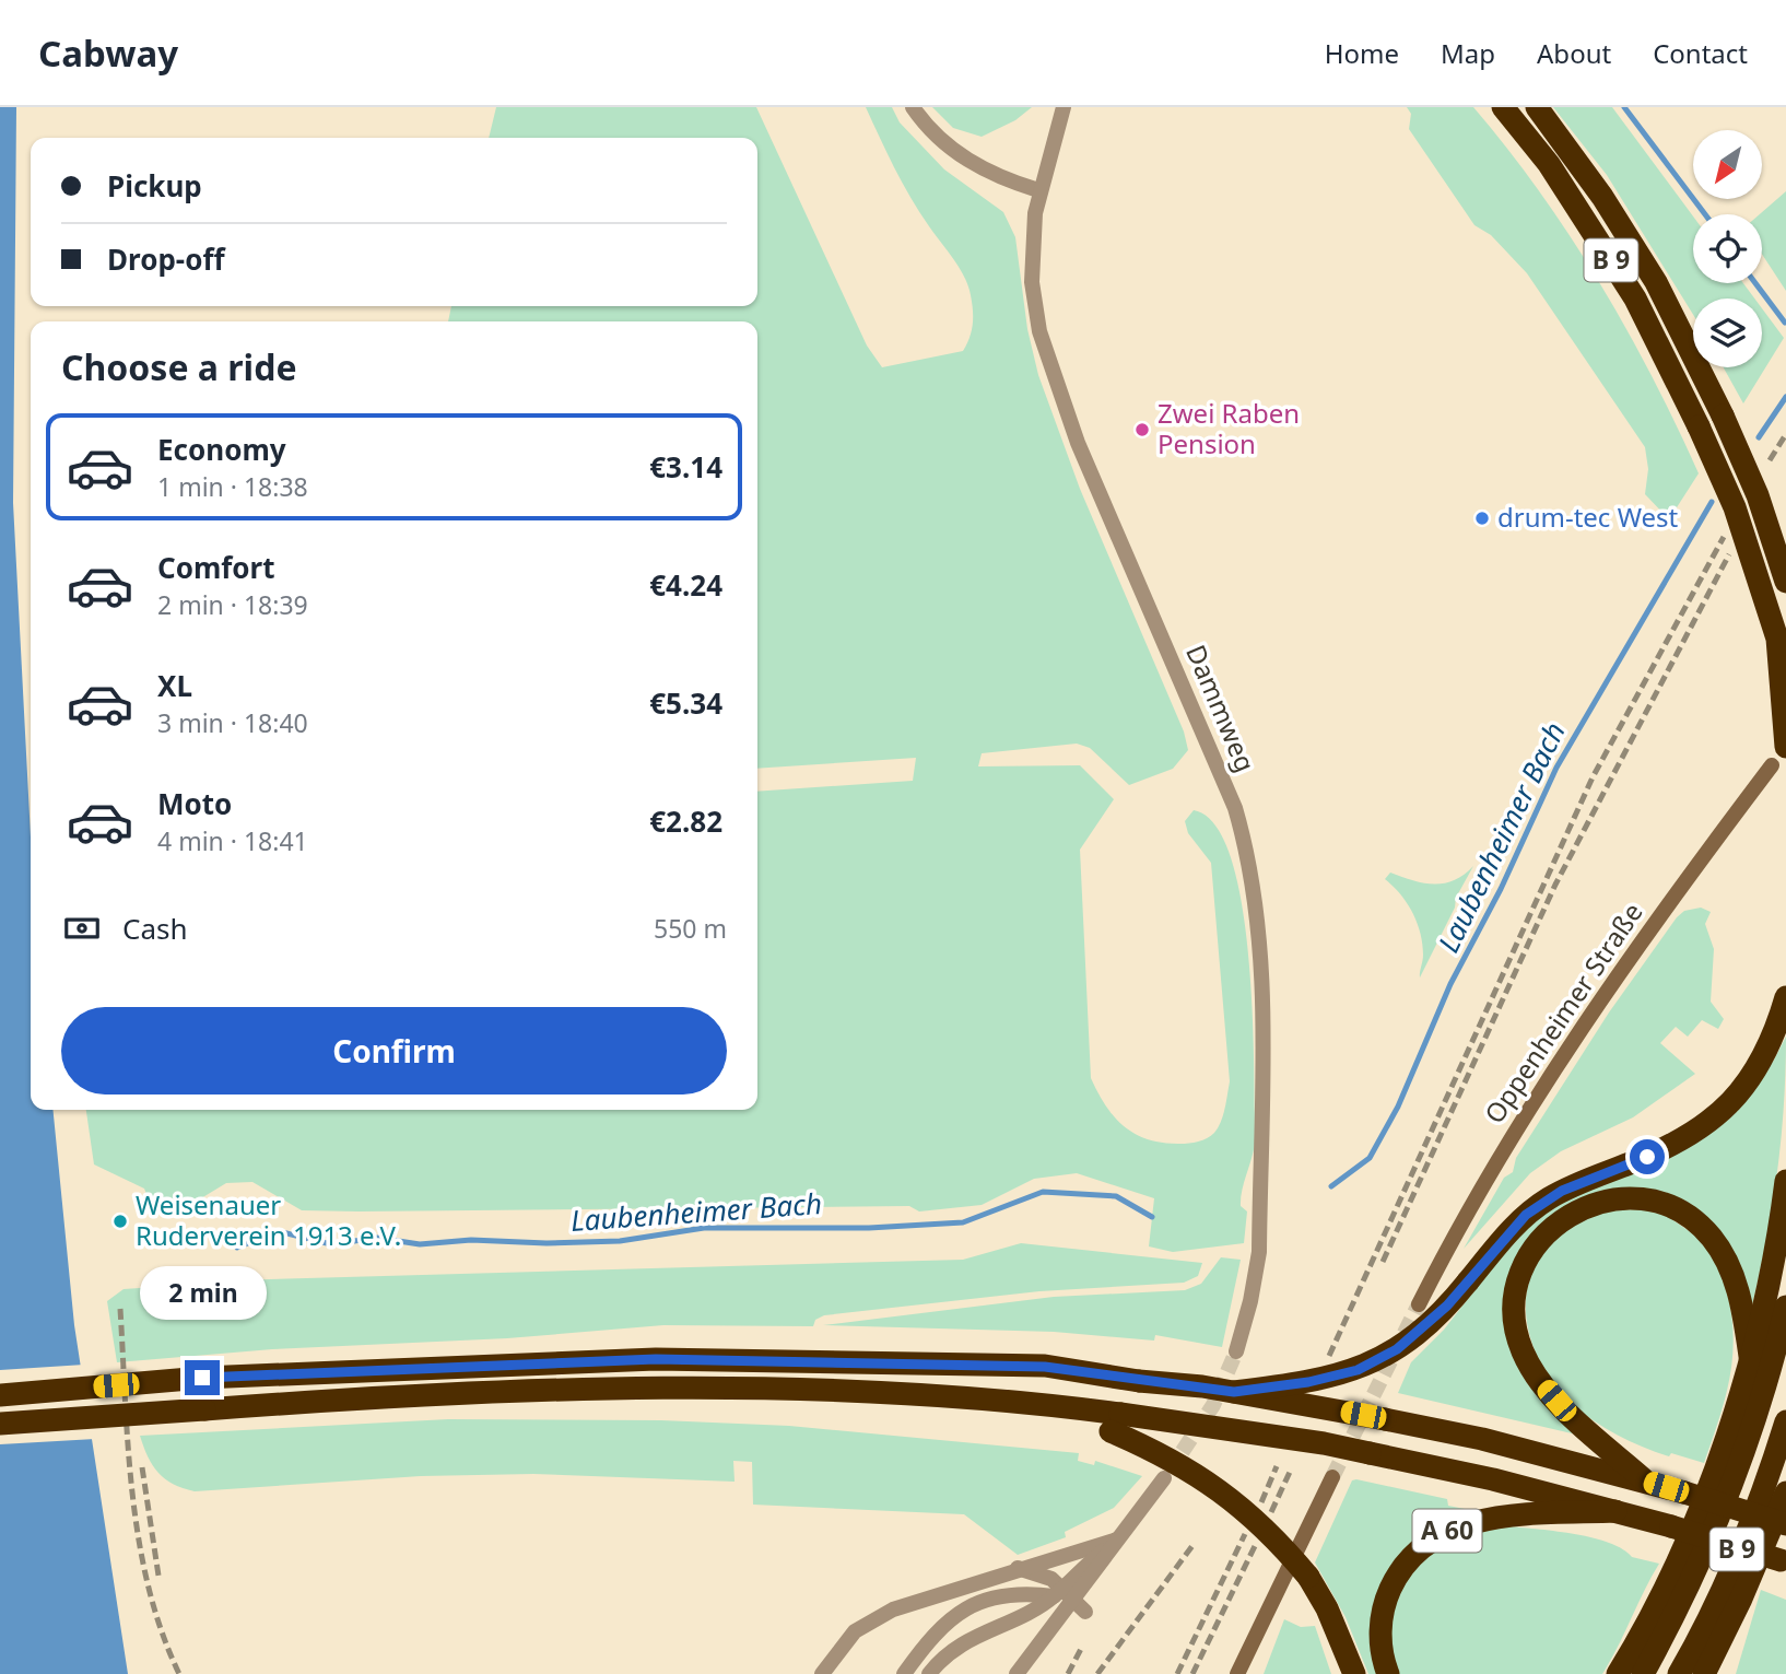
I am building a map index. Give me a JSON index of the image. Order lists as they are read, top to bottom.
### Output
{
  "streets": {
    "highway": ["B 9", "A 60"],
    "main road": ["Oppenheimer Straße"],
    "street": ["Dammweg"]
  },
  "water": ["Laubenheimer Bach"],
  "places": ["Zwei Raben Pension", "drum-tec West", "Weisenauer Ruderverein 1913 e.V."],
  "north": "bottom left",
  "page": {
    "header": "Cabway",
    "nav": [
      "Home",
      "Map",
      "About",
      "Contact"
    ],
    "banner": ["Pickup", "Drop-off"],
    "heading": "Choose a ride",
    "list": [
      {
        "name": "Economy",
        "note": "1 min · 18:38",
        "value": "€3.14"
      },
      {
        "name": "Comfort",
        "note": "2 min · 18:39",
        "value": "€4.24"
      },
      {
        "name": "XL",
        "note": "3 min · 18:40",
        "value": "€5.34"
      },
      {
        "name": "Moto",
        "note": "4 min · 18:41",
        "value": "€2.82"
      }
    ],
    "pay": ["Cash", "550 m"],
    "buttons": "Confirm",
    "bubble": "2 min"
  }
}
